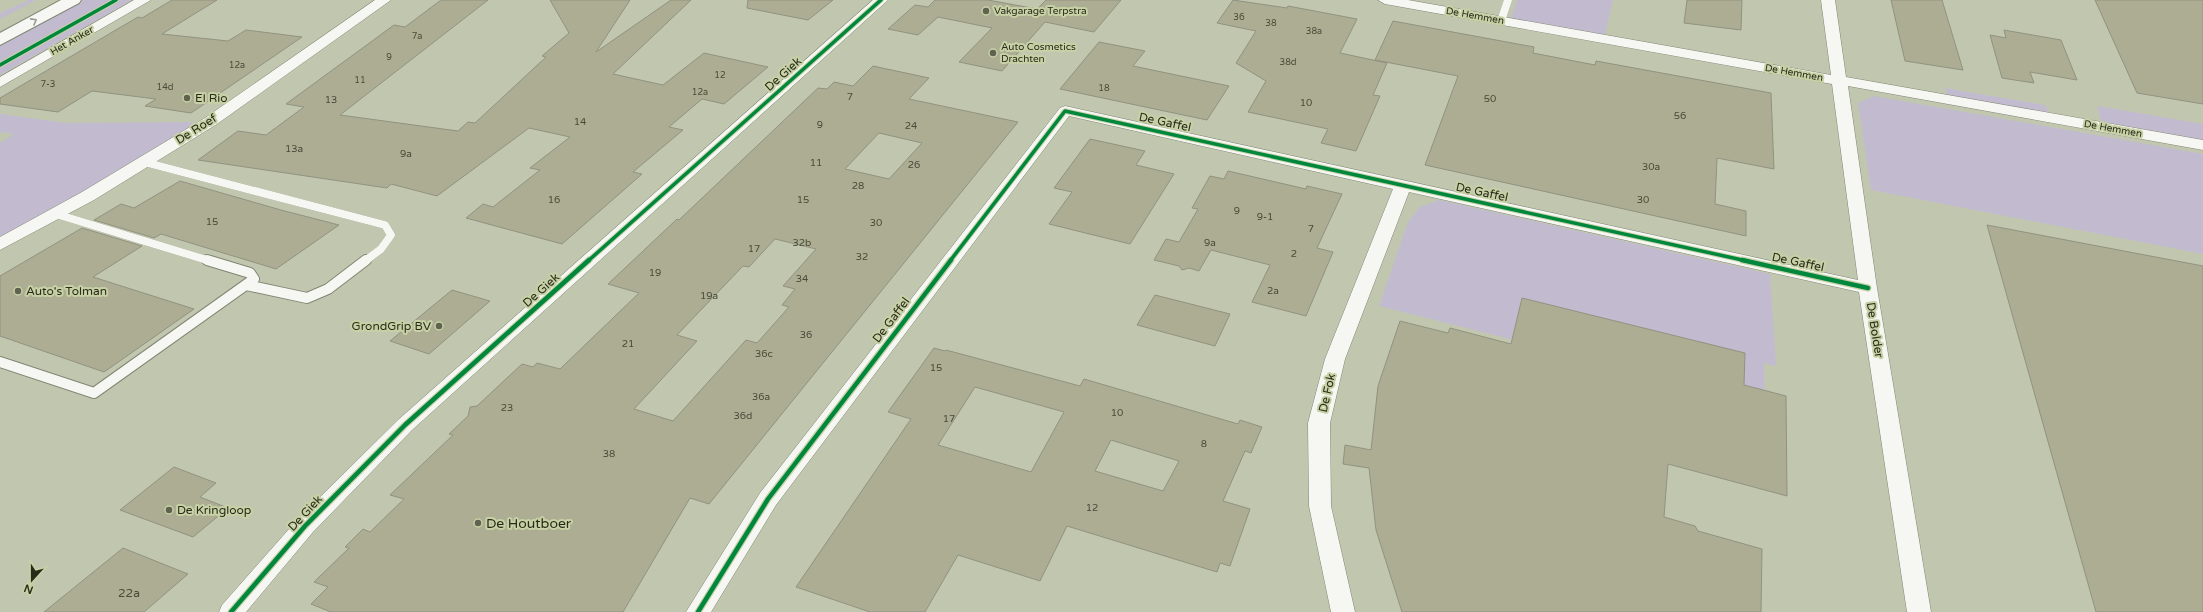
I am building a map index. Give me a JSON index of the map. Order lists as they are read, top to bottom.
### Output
{
  "streets": {
    "street": [
      "De Hemmen",
      "Het Anker",
      "De Giek",
      "De Gaffel",
      "De Roef",
      "De Bolder",
      "De Fok"
    ]
  },
  "crossings": [
    ["De Hemmen", "De Bolder"],
    ["De Gaffel", "De Bolder"],
    ["De Gaffel", "De Fok"]
  ],
  "places": [
    "Vakgarage Terpstra",
    "Auto Cosmetics Drachten",
    "El Rio",
    "Auto's Tolman",
    "GrondGrip BV",
    "De Kringloop",
    "De Houtboer"
  ],
  "house_numbers": [
    "36",
    "38",
    "38a",
    "7a",
    "9",
    "38d",
    "12a",
    "12",
    "11",
    "7-3",
    "14d",
    "18",
    "12a",
    "7",
    "50",
    "13",
    "10",
    "56",
    "14",
    "9",
    "24",
    "13a",
    "9a",
    "11",
    "26",
    "30a",
    "28",
    "16",
    "15",
    "30",
    "9",
    "9-1",
    "15",
    "30",
    "7",
    "32b",
    "9a",
    "17",
    "2",
    "32",
    "19",
    "34",
    "2a",
    "19a",
    "36",
    "21",
    "36c",
    "15",
    "36a",
    "23",
    "10",
    "36d",
    "17",
    "8",
    "38",
    "12",
    "22a"
  ],
  "north": "bottom"
}
